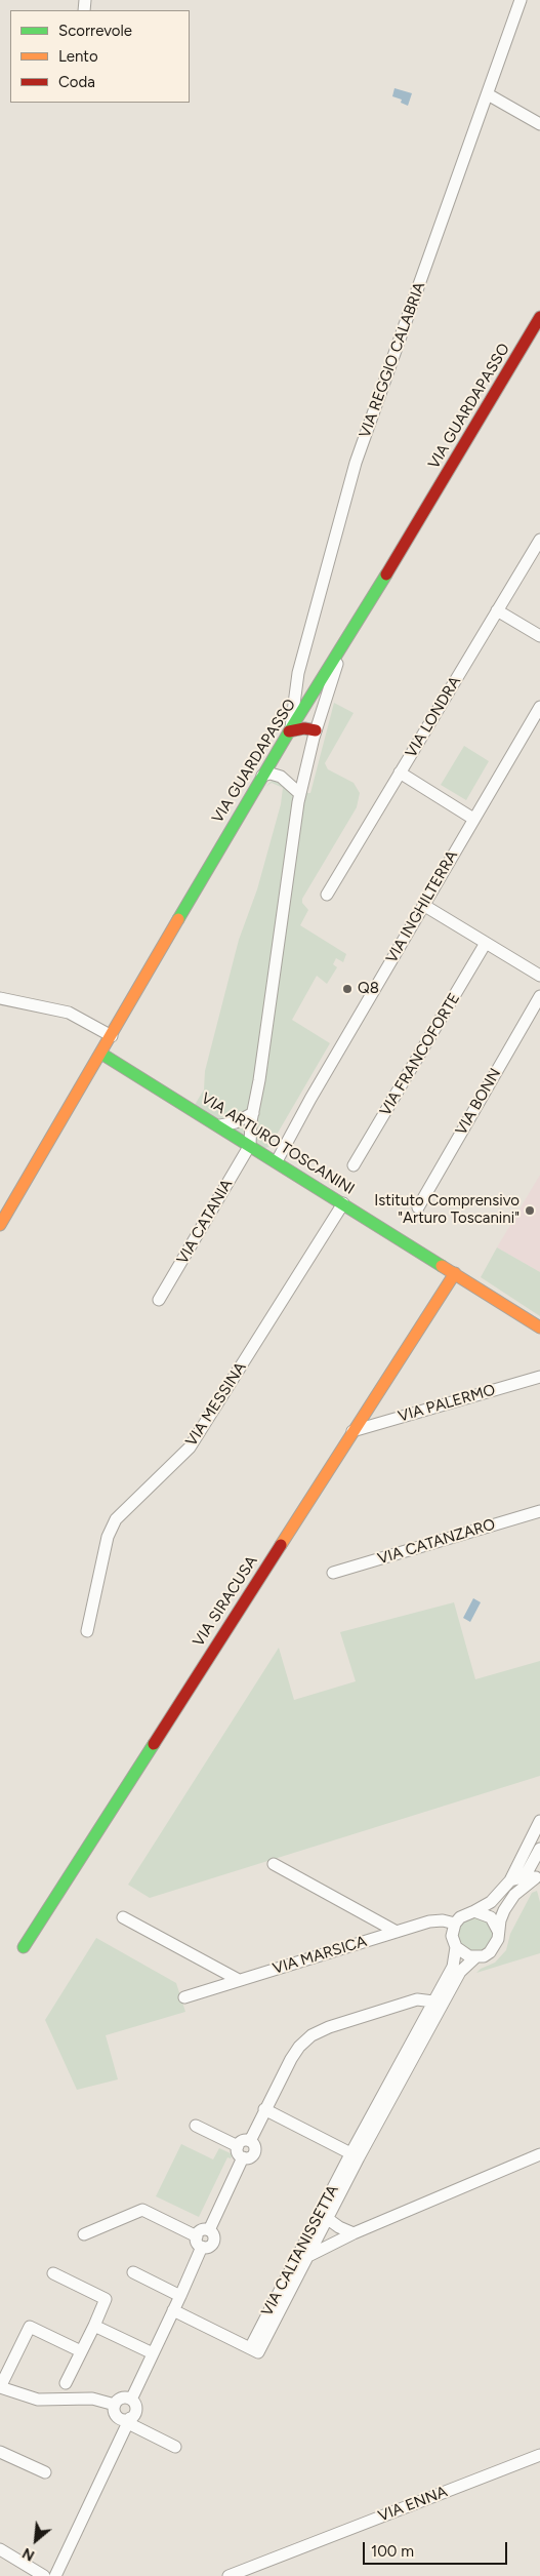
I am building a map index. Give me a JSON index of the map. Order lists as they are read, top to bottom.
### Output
{
  "streets": {
    "street": [
      "VIA REGGIO CALABRIA",
      "VIA GUARDAPASSO",
      "VIA LONDRA",
      "VIA INGHILTERRA",
      "VIA FRANCOFORTE",
      "VIA BONN",
      "VIA ARTURO TOSCANINI",
      "VIA CATANIA",
      "VIA PALERMO",
      "VIA MESSINA",
      "VIA CATANZARO",
      "VIA SIRACUSA",
      "VIA MARSICA",
      "VIA CALTANISSETTA",
      "VIA ENNA"
    ]
  },
  "crossings": [
    ["VIA REGGIO CALABRIA", "VIA GUARDAPASSO"],
    ["VIA GUARDAPASSO", "VIA ARTURO TOSCANINI"],
    ["VIA INGHILTERRA", "VIA ARTURO TOSCANINI"],
    ["VIA ARTURO TOSCANINI", "VIA CATANIA"],
    ["VIA ARTURO TOSCANINI", "VIA MESSINA"],
    ["VIA ARTURO TOSCANINI", "VIA SIRACUSA"],
    ["VIA PALERMO", "VIA SIRACUSA"],
    ["VIA MARSICA", "VIA CALTANISSETTA"]
  ],
  "places": ["Q8", "Istituto Comprensivo \"Arturo Toscanini\""],
  "legend": ["Scorrevole", "Lento", "Coda"],
  "scale_bar": "100 m",
  "north": "bottom left"
}
